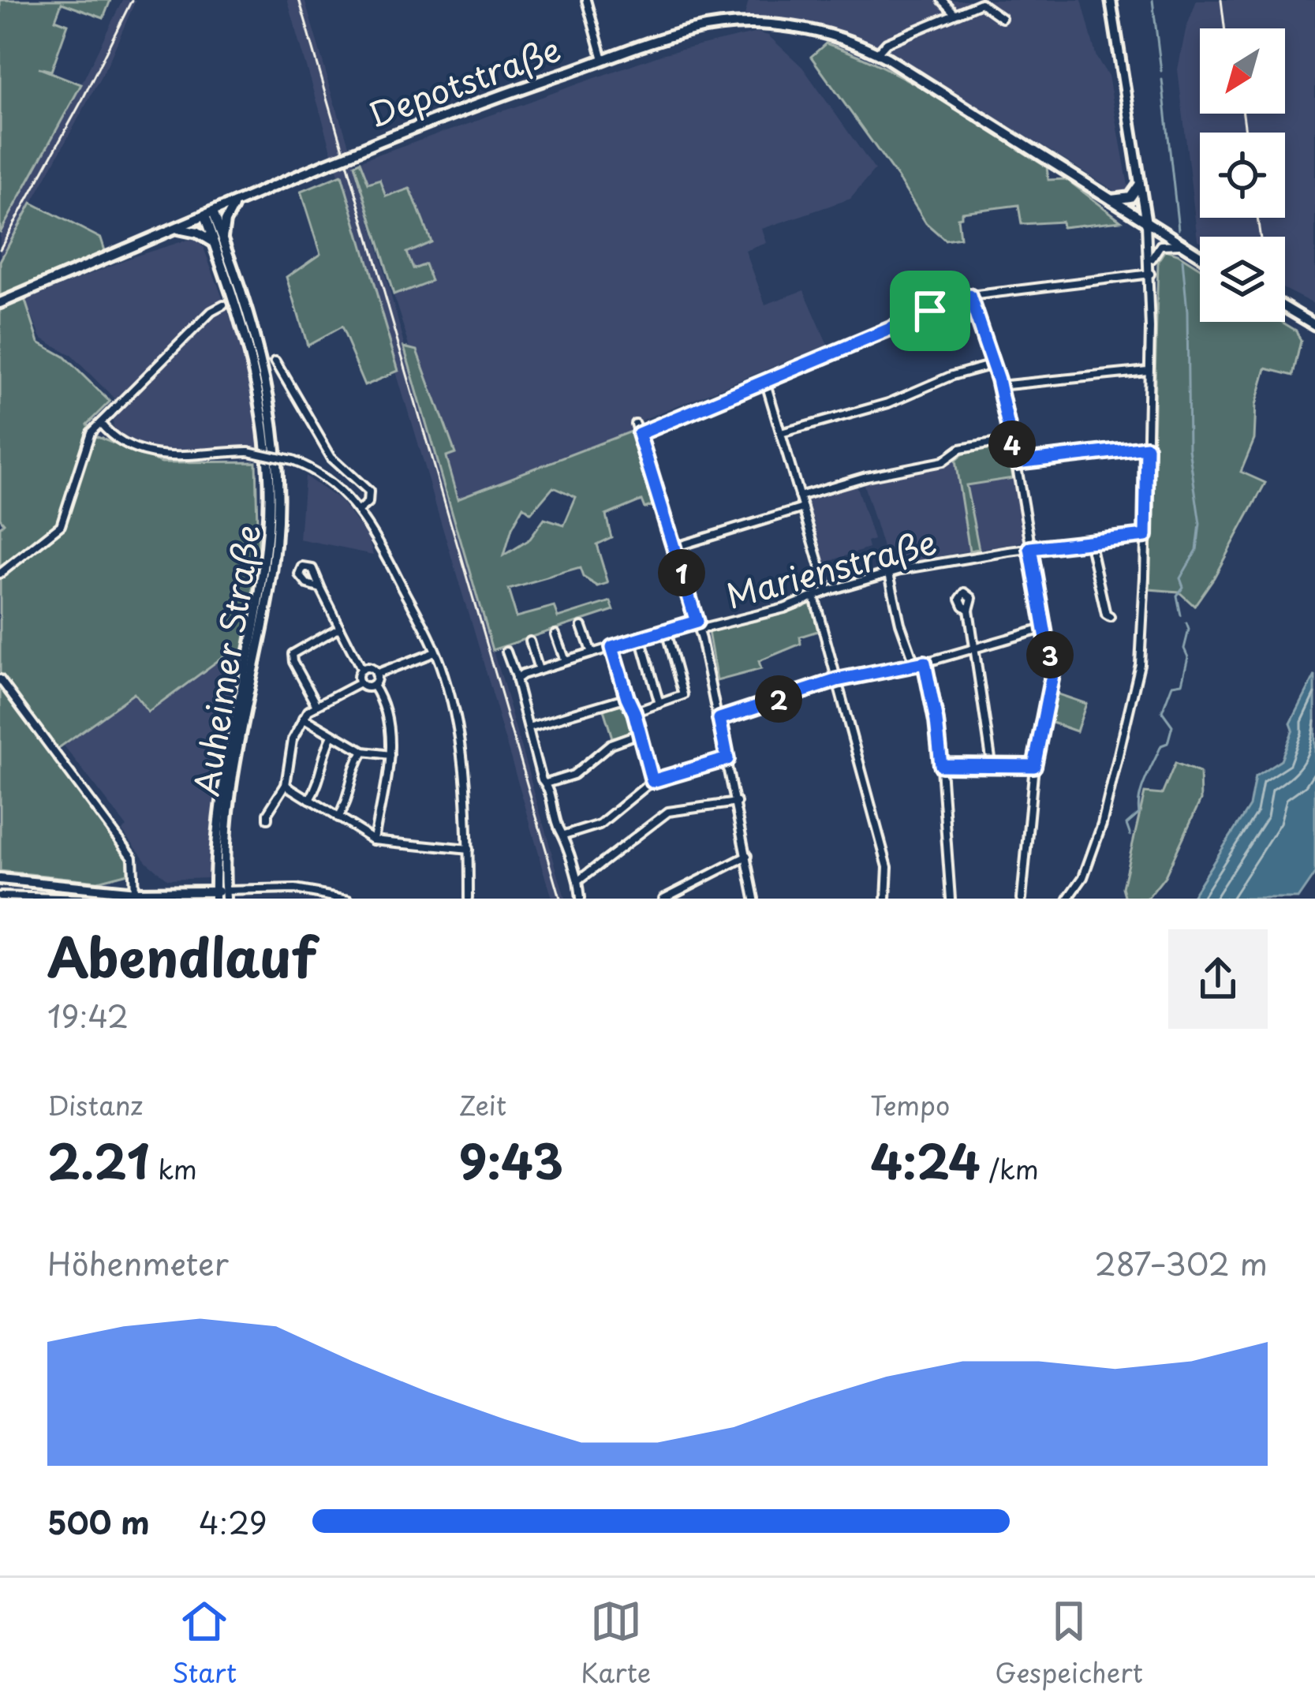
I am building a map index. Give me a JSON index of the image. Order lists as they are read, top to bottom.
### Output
{
  "streets": {
    "main road": ["Depotstraße", "Auheimer Straße"],
    "street": ["Marienstraße"]
  },
  "crossings": [
    ["Depotstraße", "Auheimer Straße"]
  ],
  "north": "bottom left",
  "page": {
    "pins": [
      "4",
      "1",
      "3",
      "2"
    ],
    "heading": ["Abendlauf", "19:42"],
    "stats": [
      ["Distanz", "2.21 km"],
      ["Zeit", "9:43"],
      ["Tempo", "4:24 /km"]
    ],
    "chart": ["Höhenmeter", "287–302 m"],
    "list": [
      {
        "name": "500 m",
        "note": "4:29"
      }
    ],
    "tabs": ["Start", "Karte", "Gespeichert"]
  }
}
